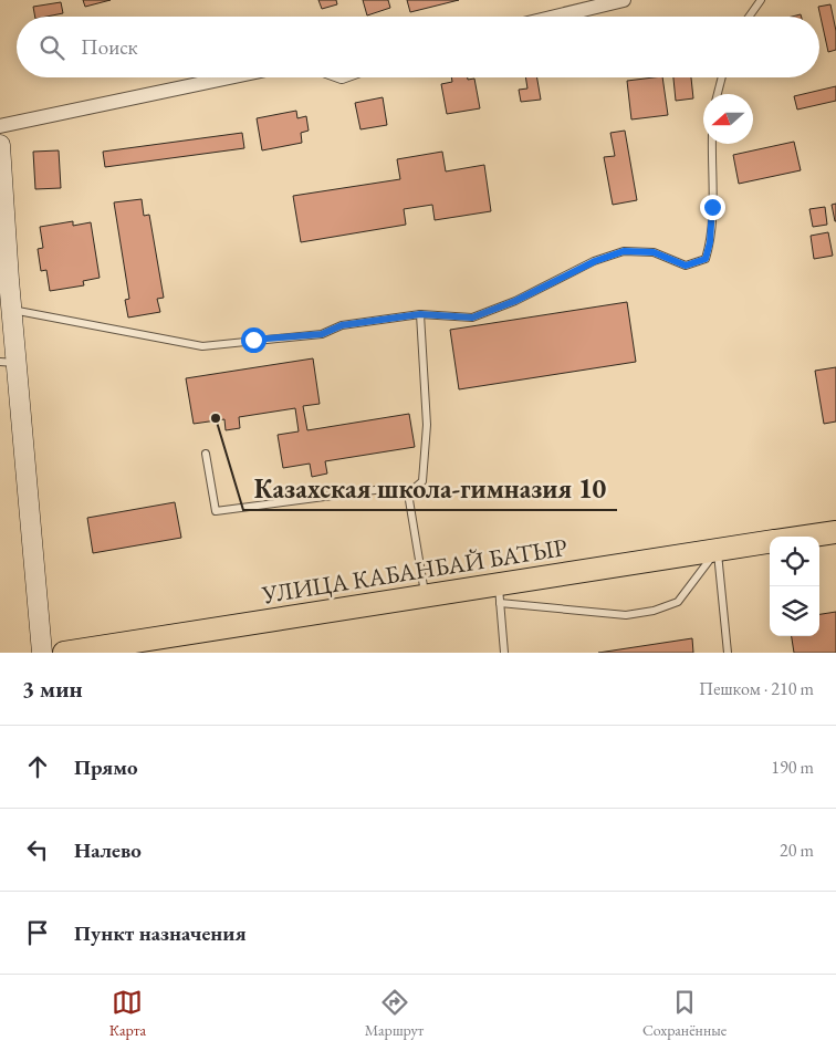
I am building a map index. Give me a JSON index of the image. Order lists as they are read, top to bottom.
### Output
{
  "streets": {
    "main road": ["УЛИЦА КАБАНБАЙ БАТЫР"]
  },
  "places": ["Казахская школа-гимназия 10"],
  "north": "left",
  "page": {
    "search": "Поиск",
    "heading": ["3 мин", "Пешком · 210 m"],
    "list": [
      ["Прямо", "190 m"],
      ["Налево", "20 m"],
      "Пункт назначения"
    ],
    "nav": ["Карта", "Маршрут", "Сохранённые"]
  }
}
